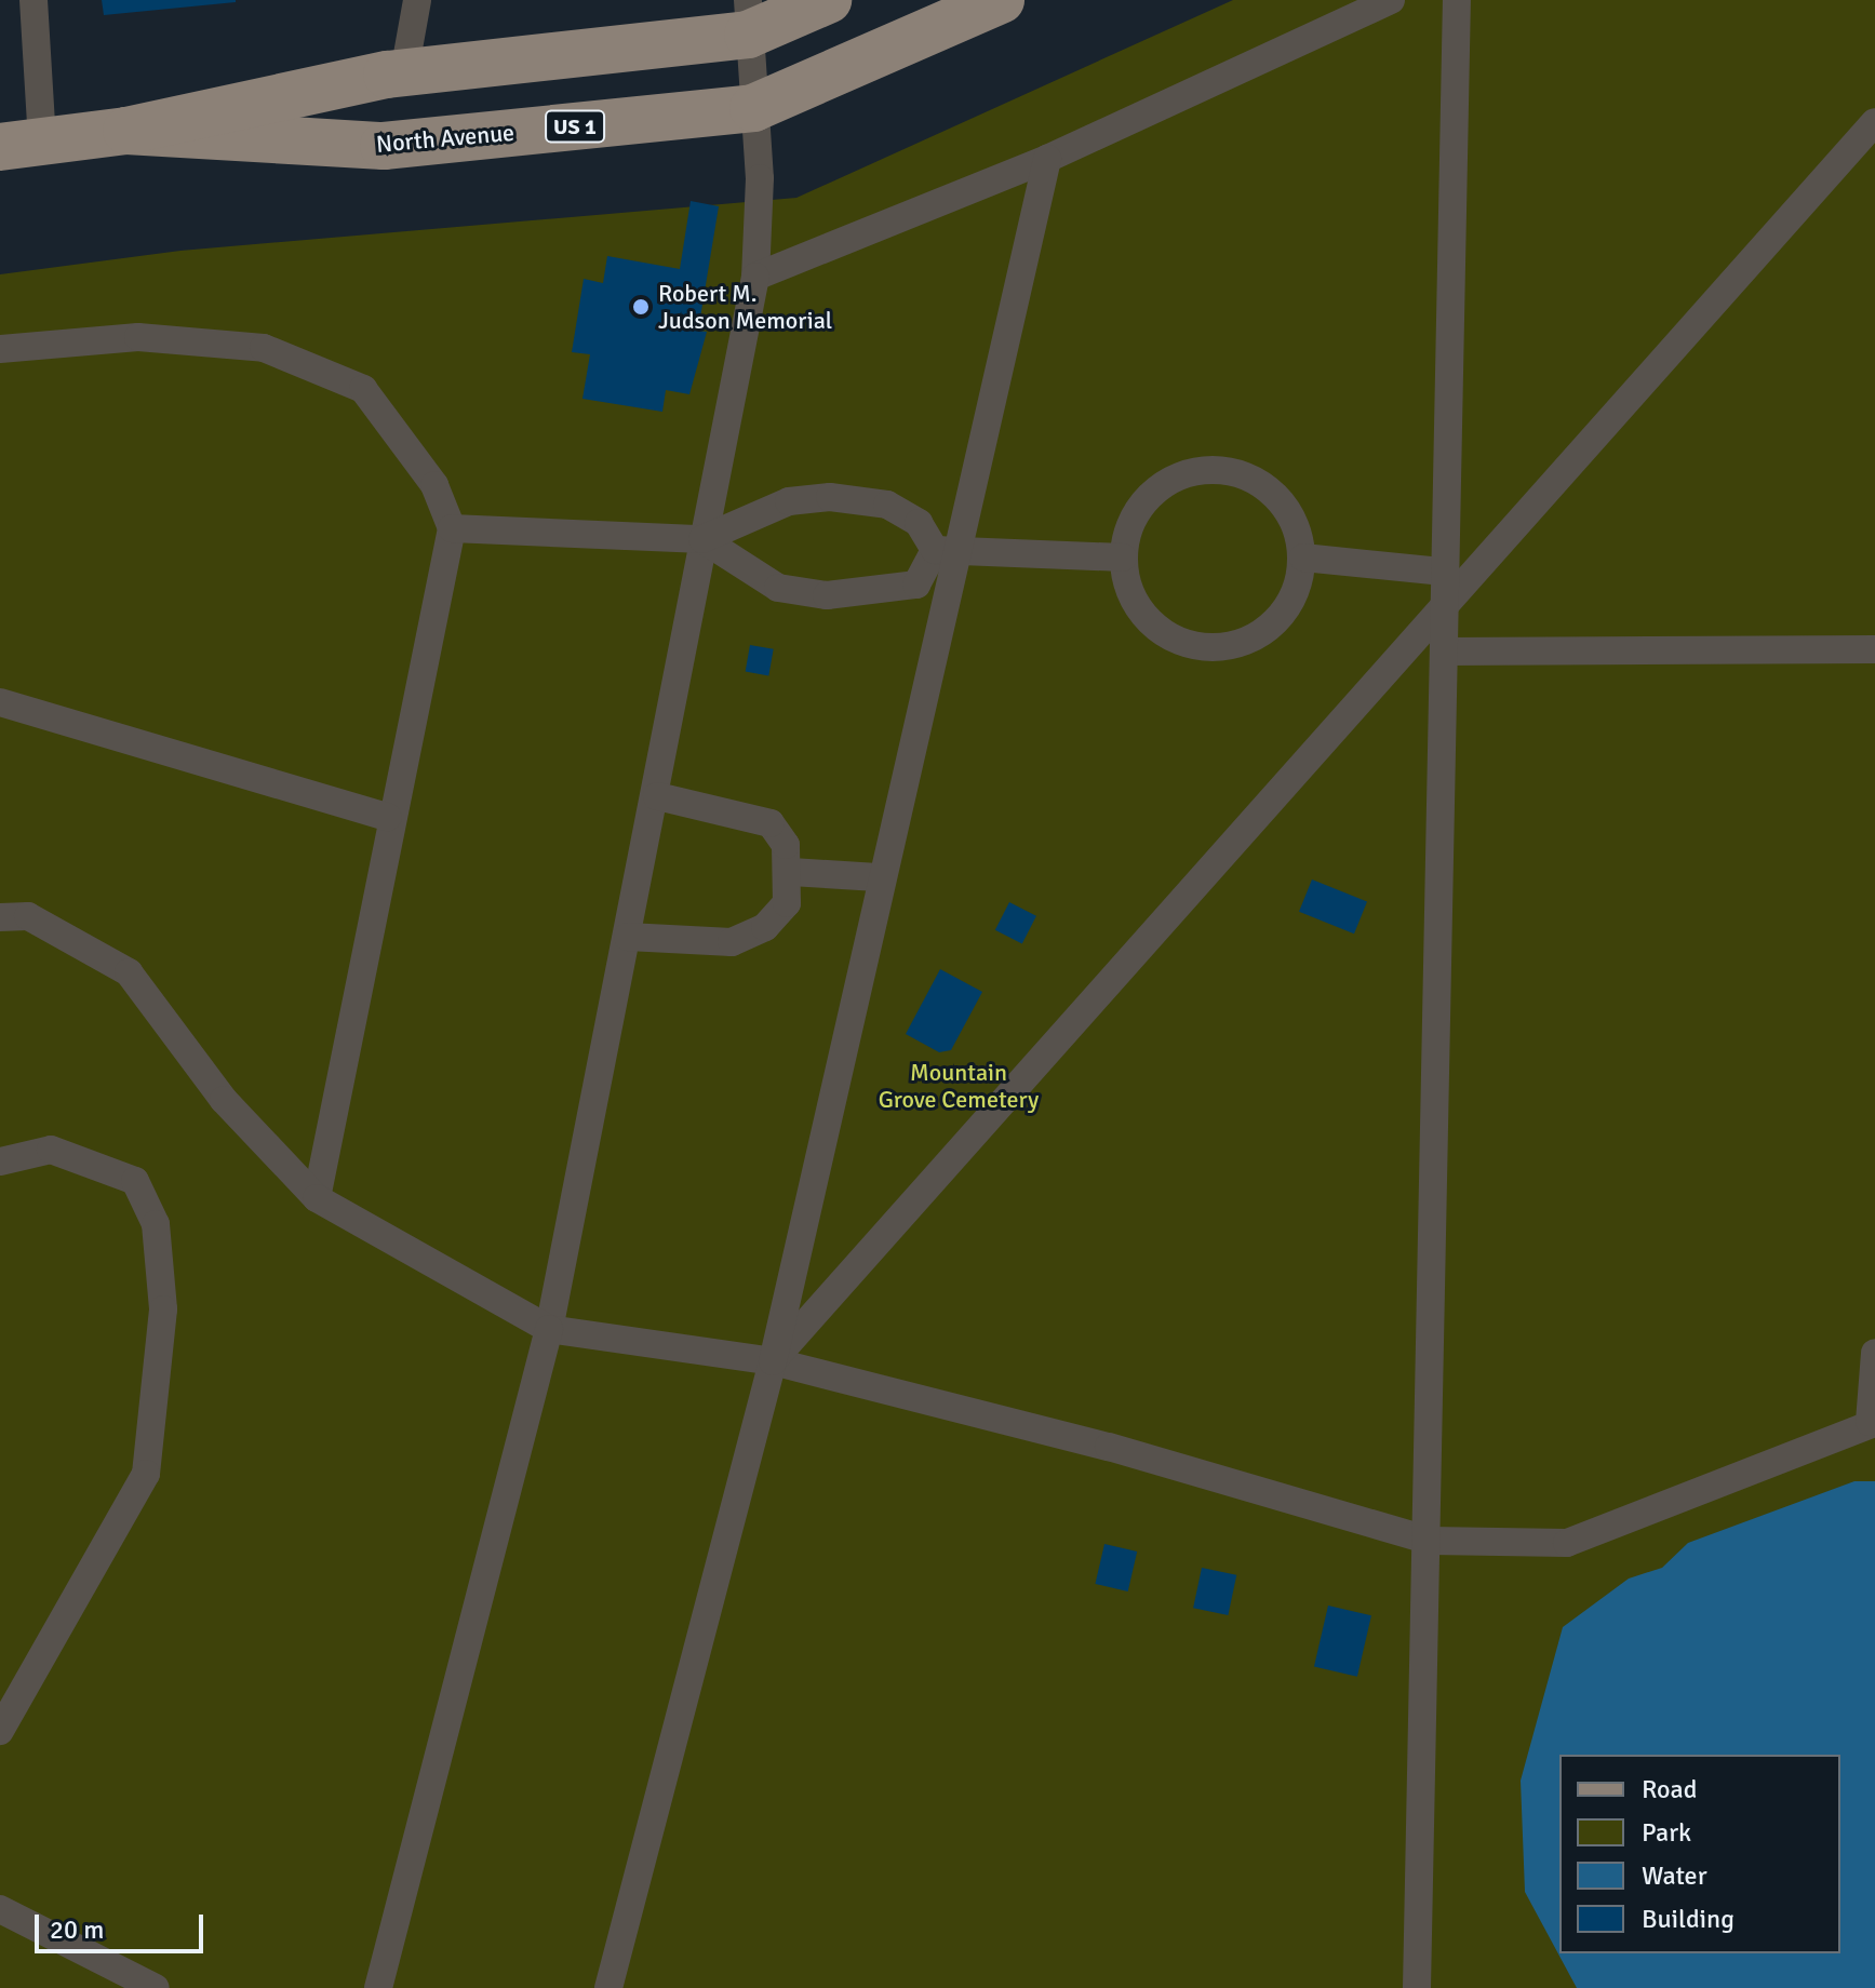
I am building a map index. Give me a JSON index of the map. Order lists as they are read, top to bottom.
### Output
{
  "streets": {
    "main road": ["US 1", "North Avenue"]
  },
  "parks": ["Mountain Grove Cemetery"],
  "places": ["Robert M. Judson Memorial"],
  "legend": [
    "Road",
    "Park",
    "Water",
    "Building"
  ],
  "scale_bar": "20 m"
}
